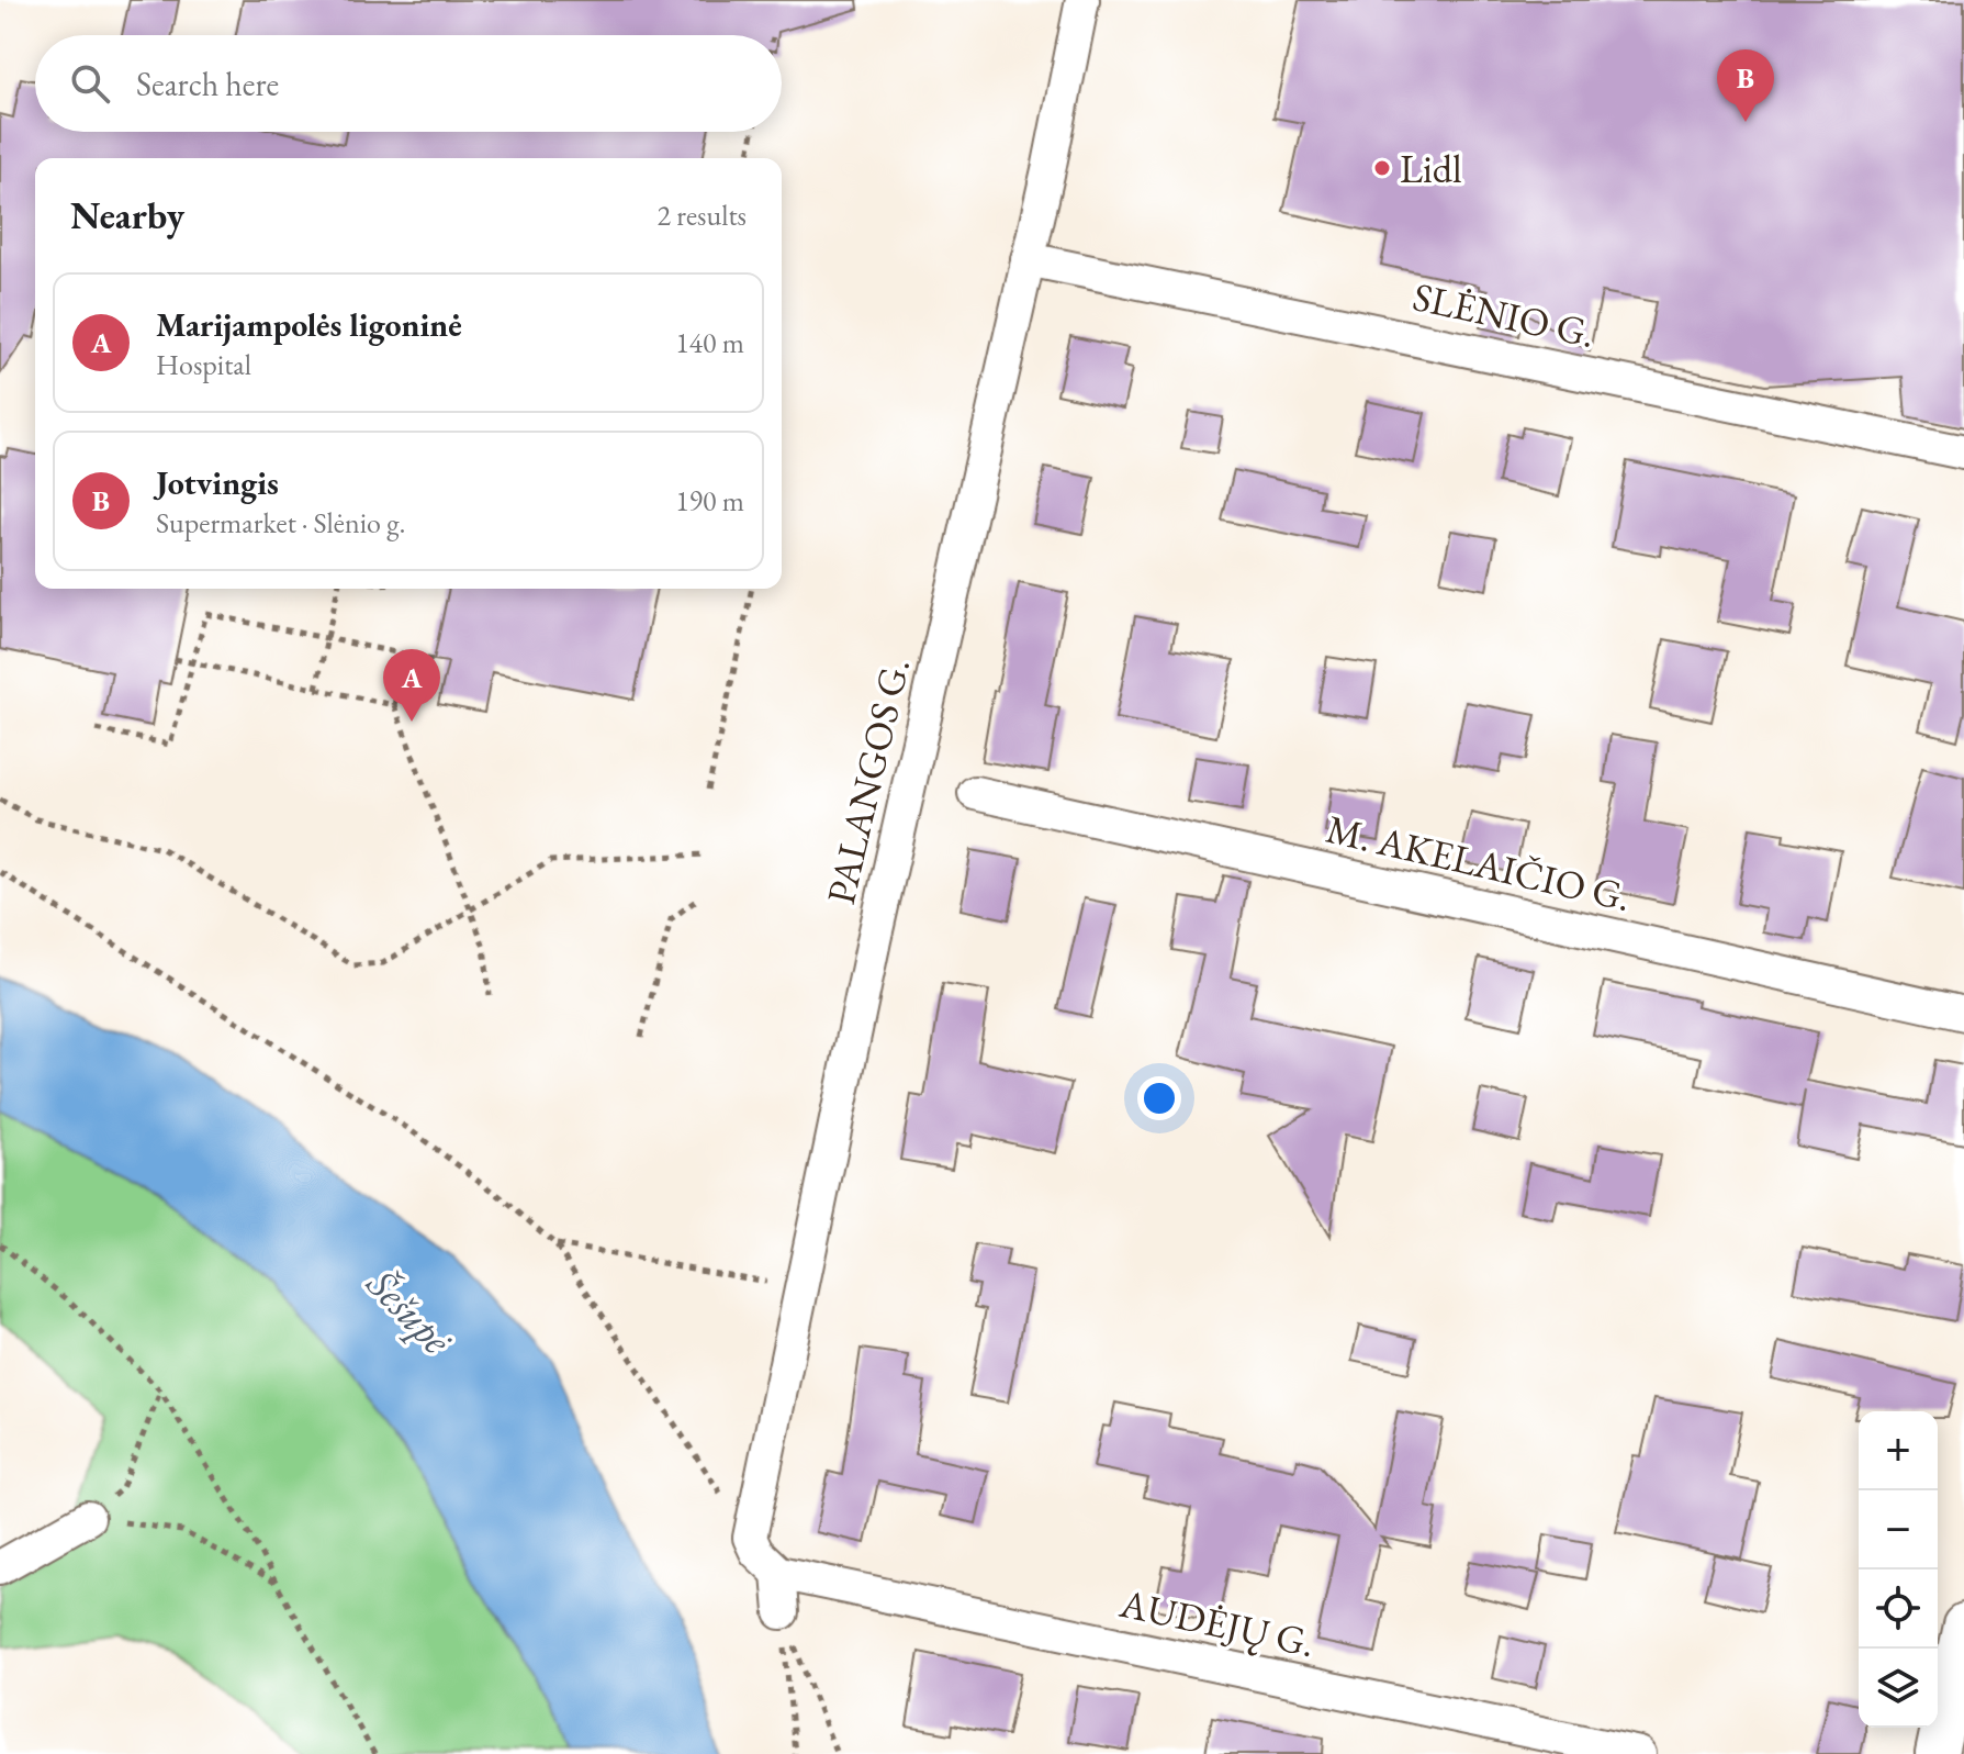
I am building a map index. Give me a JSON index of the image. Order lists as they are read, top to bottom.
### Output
{
  "streets": {
    "street": [
      "SLĖNIO G.",
      "PALANGOS G.",
      "M. AKELAIČIO G.",
      "AUDĖJŲ G."
    ]
  },
  "crossings": [
    ["SLĖNIO G.", "PALANGOS G."]
  ],
  "water": ["Šešupė"],
  "places": ["Lidl"],
  "page": {
    "search": "Search here",
    "pins": ["B", "A"],
    "heading": ["Nearby", "2 results"],
    "list": [
      {
        "mark": "A",
        "name": "Marijampolės ligoninė",
        "note": "Hospital",
        "value": "140 m"
      },
      {
        "mark": "B",
        "name": "Jotvingis",
        "note": "Supermarket · Slėnio g.",
        "value": "190 m"
      }
    ],
    "map_buttons": ["+", "−"]
  }
}
